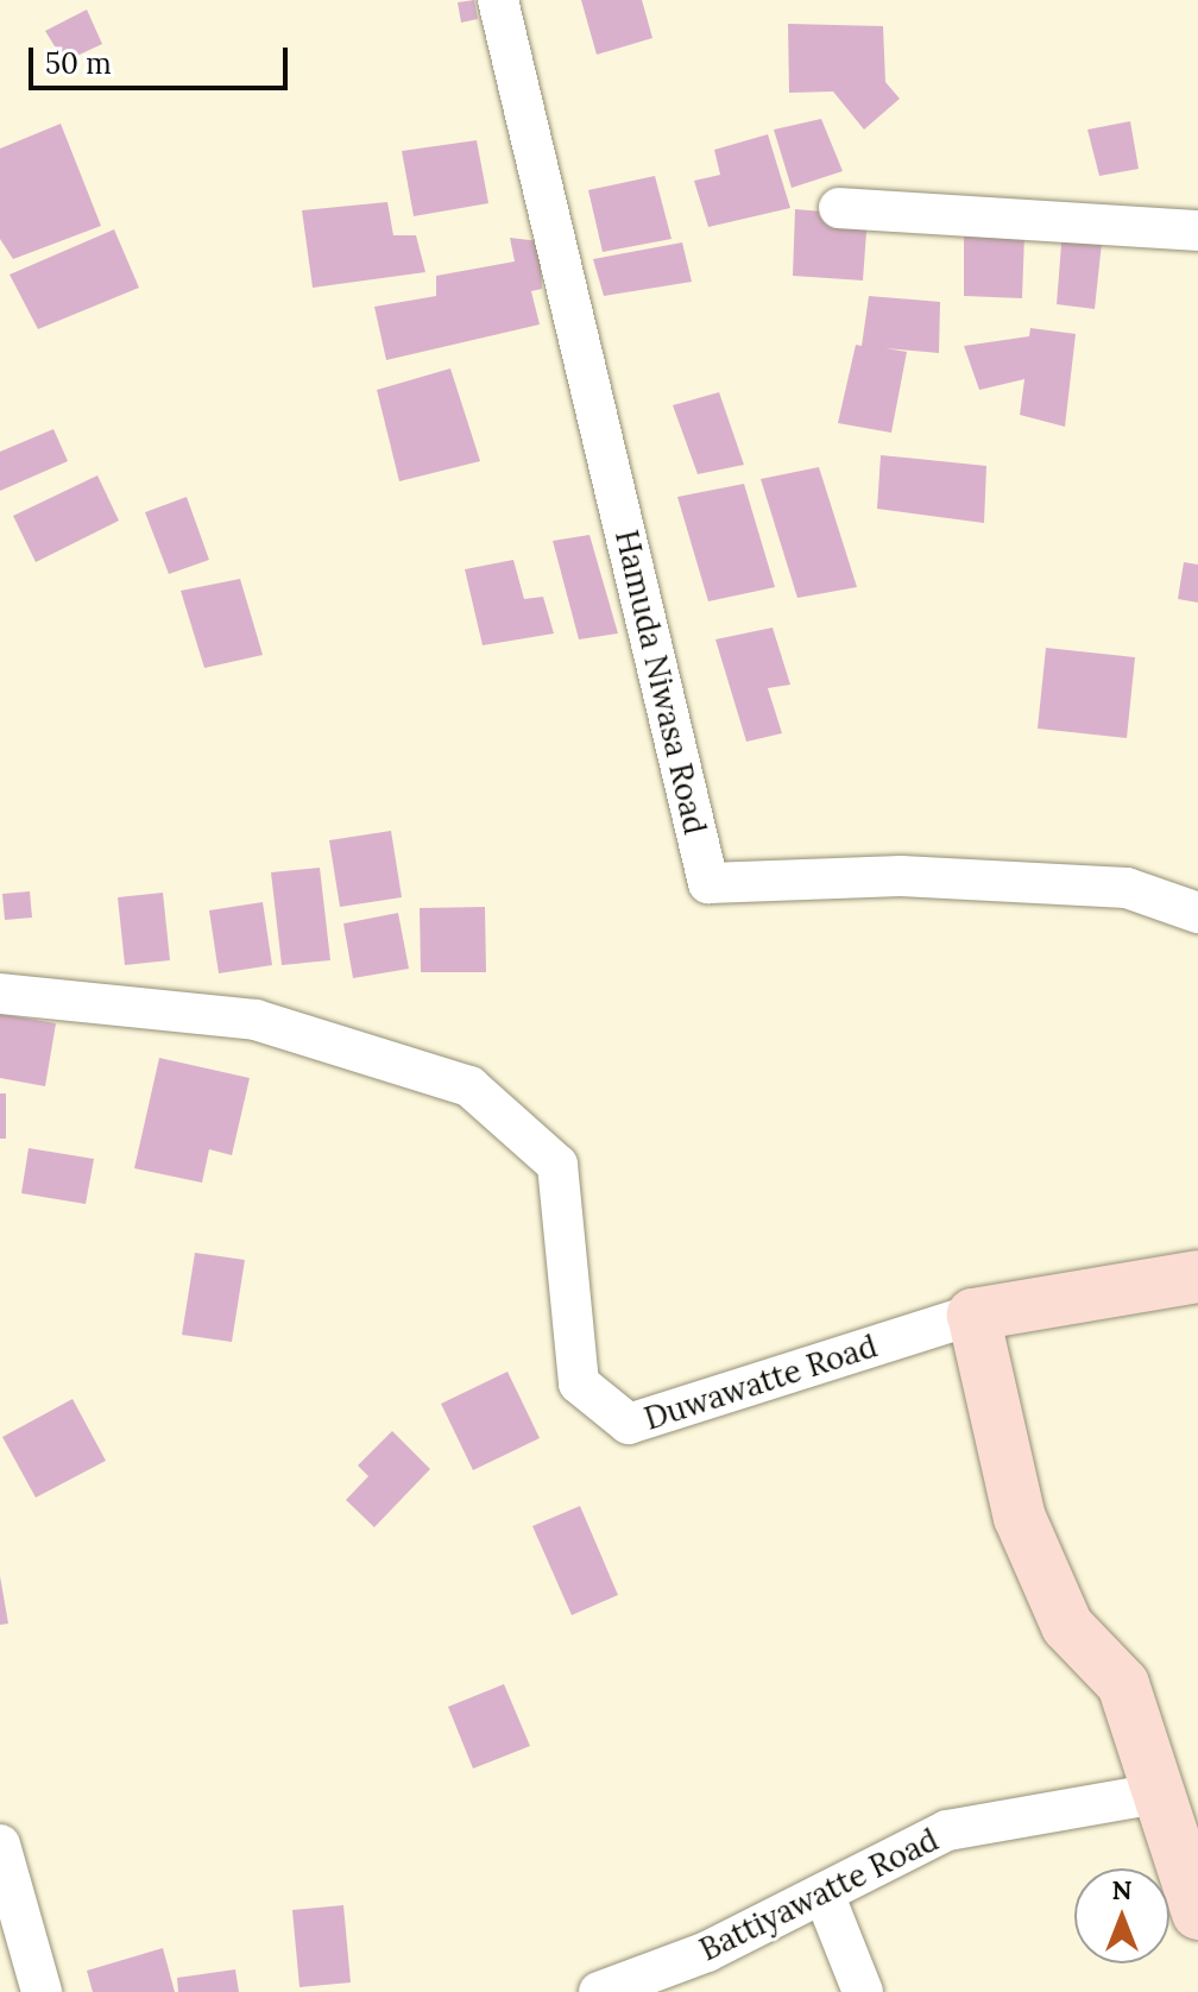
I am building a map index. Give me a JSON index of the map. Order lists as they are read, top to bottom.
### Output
{
  "streets": {
    "street": ["Hamuda Niwasa Road", "Duwawatte Road", "Battiyawatte Road"]
  },
  "scale_bar": "50 m",
  "north": "top"
}
